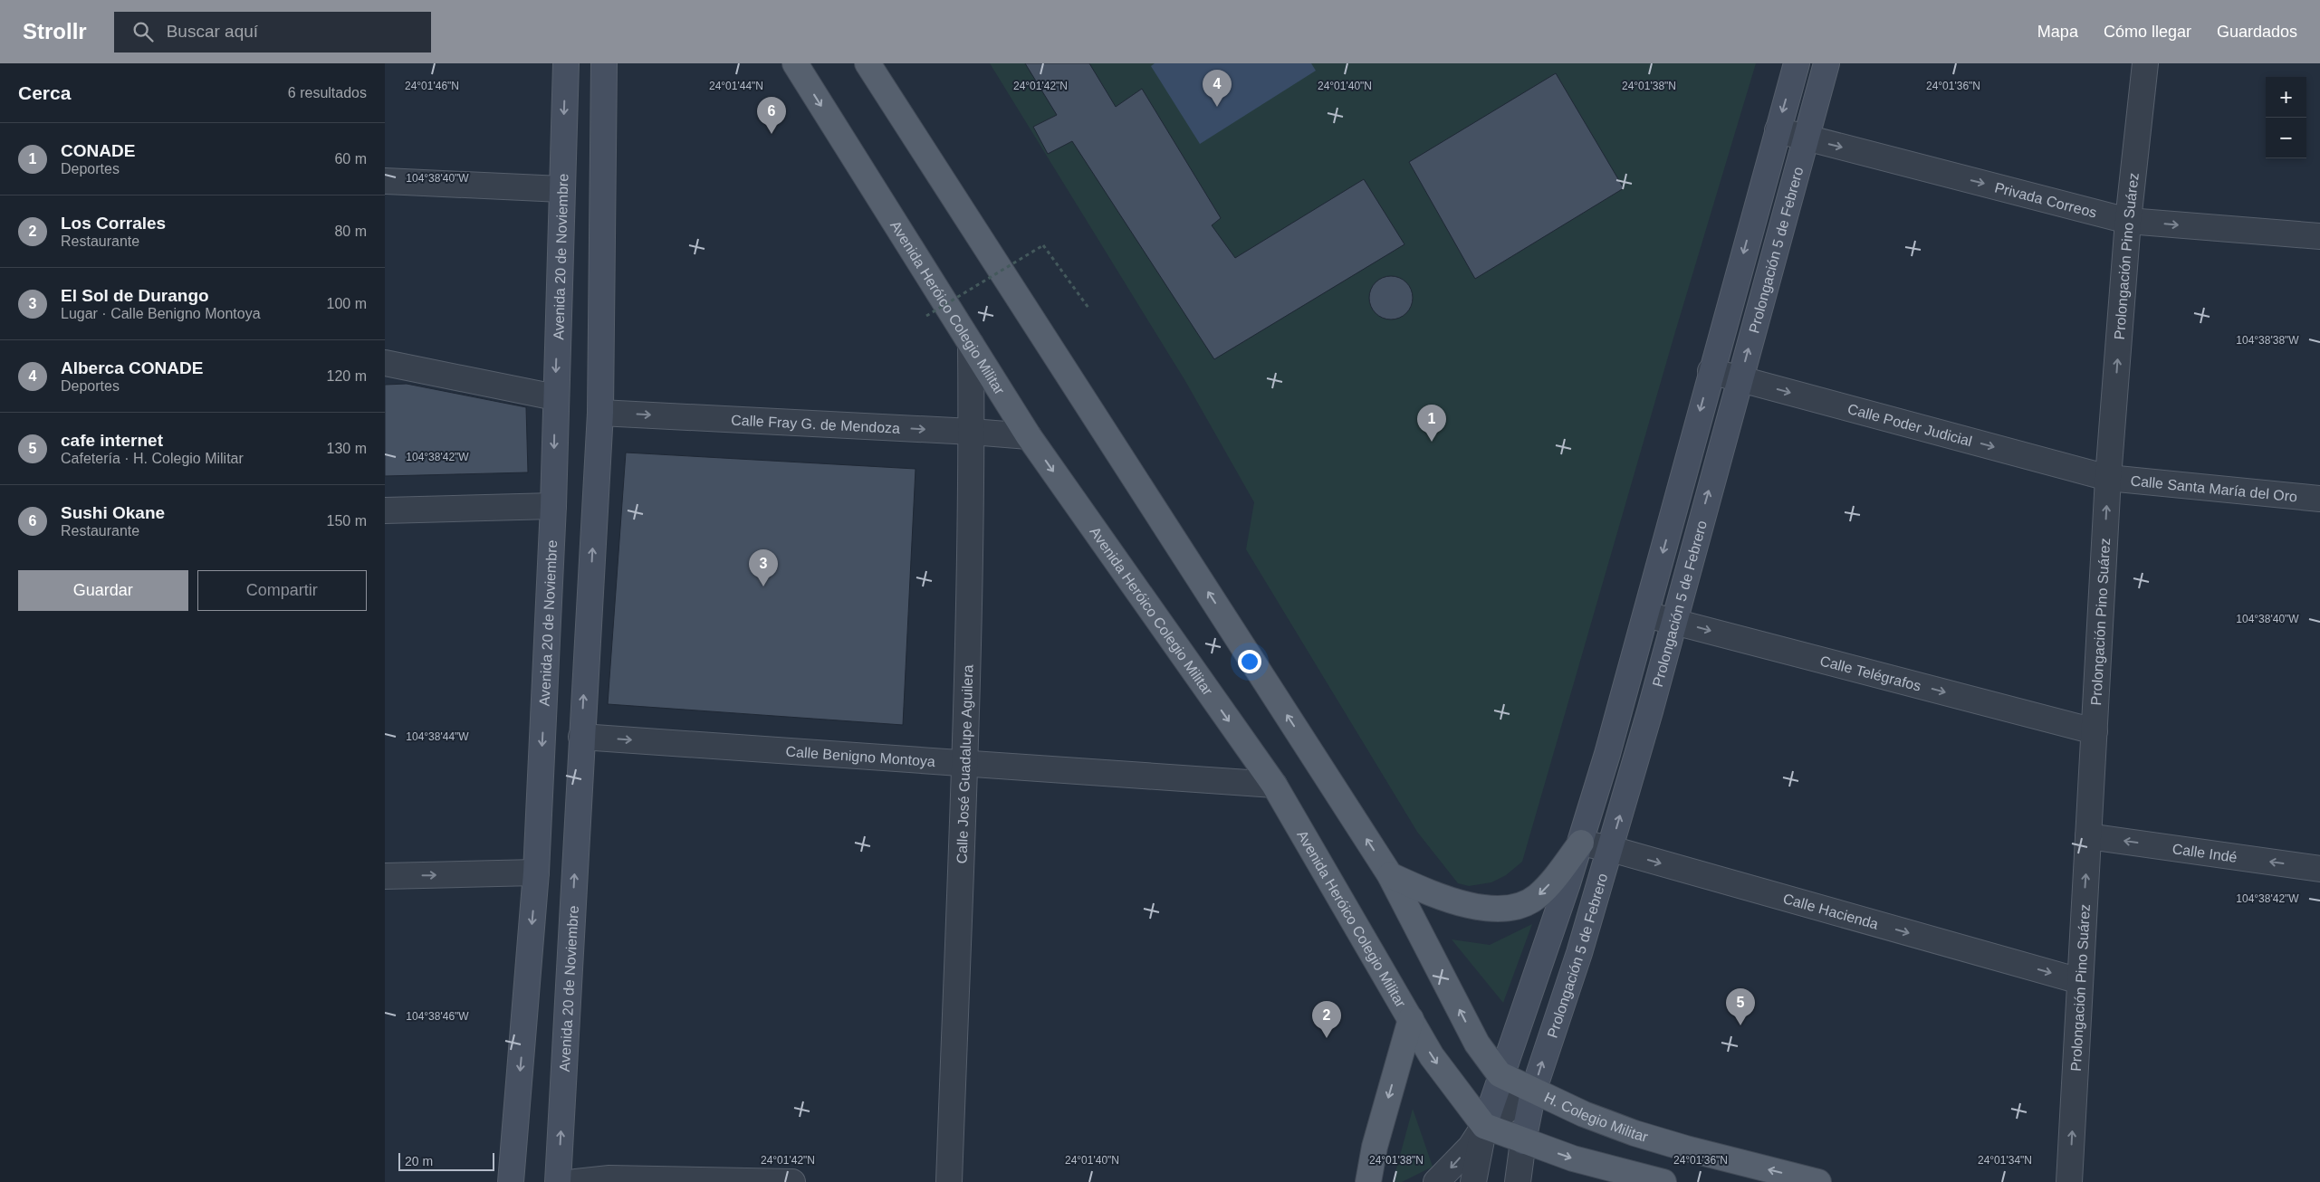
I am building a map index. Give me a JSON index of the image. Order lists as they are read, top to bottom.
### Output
{
  "streets": {
    "main road": [
      "Prolongación 5 de Febrero",
      "Avenida 20 de Noviembre",
      "Avenida Heróico Colegio Militar",
      "H. Colegio Militar"
    ],
    "street": [
      "Privada Correos",
      "Prolongación Pino Suárez",
      "Calle Fray G. de Mendoza",
      "Calle Poder Judicial",
      "Calle Santa María del Oro",
      "Calle Telégrafos",
      "Calle Benigno Montoya",
      "Calle José Guadalupe Aguilera",
      "Calle Indé",
      "Calle Hacienda"
    ]
  },
  "crossings": [
    ["Privada Correos", "Prolongación 5 de Febrero"],
    ["Privada Correos", "Prolongación Pino Suárez"],
    ["Prolongación 5 de Febrero", "Avenida Heróico Colegio Militar"],
    ["Prolongación 5 de Febrero", "Calle Poder Judicial"],
    ["Prolongación 5 de Febrero", "Calle Telégrafos"],
    ["Prolongación 5 de Febrero", "Calle Hacienda"],
    ["Prolongación 5 de Febrero", "H. Colegio Militar"],
    ["Prolongación Pino Suárez", "Calle Poder Judicial"],
    ["Prolongación Pino Suárez", "Calle Santa María del Oro"],
    ["Prolongación Pino Suárez", "Calle Telégrafos"],
    ["Prolongación Pino Suárez", "Calle Indé"],
    ["Prolongación Pino Suárez", "Calle Hacienda"],
    ["Avenida 20 de Noviembre", "Calle Fray G. de Mendoza"],
    ["Avenida 20 de Noviembre", "Calle Benigno Montoya"],
    ["Avenida Heróico Colegio Militar", "Calle Fray G. de Mendoza"],
    ["Avenida Heróico Colegio Militar", "Calle Benigno Montoya"],
    ["Avenida Heróico Colegio Militar", "Calle José Guadalupe Aguilera"],
    ["Calle Fray G. de Mendoza", "Calle José Guadalupe Aguilera"],
    ["Calle Poder Judicial", "Calle Santa María del Oro"],
    ["Calle Benigno Montoya", "Calle José Guadalupe Aguilera"]
  ],
  "one_way": [
    "Privada Correos",
    "Prolongación Pino Suárez",
    "Calle Fray G. de Mendoza",
    "Calle Poder Judicial",
    "Calle Telégrafos",
    "Calle Benigno Montoya",
    "Calle Indé",
    "Calle Hacienda"
  ],
  "scale_bar": "20 m",
  "page": {
    "header": "Strollr",
    "search": "Buscar aquí",
    "nav": ["Mapa", "Cómo llegar", "Guardados"],
    "heading": ["Cerca", "6 resultados"],
    "pins": [
      "4",
      "6",
      "1",
      "3",
      "5",
      "2"
    ],
    "map_buttons": ["+", "−"],
    "list": [
      {
        "mark": "1",
        "name": "CONADE",
        "note": "Deportes",
        "value": "60 m"
      },
      {
        "mark": "2",
        "name": "Los Corrales",
        "note": "Restaurante",
        "value": "80 m"
      },
      {
        "mark": "3",
        "name": "El Sol de Durango",
        "note": "Lugar · Calle Benigno Montoya",
        "value": "100 m"
      },
      {
        "mark": "4",
        "name": "Alberca CONADE",
        "note": "Deportes",
        "value": "120 m"
      },
      {
        "mark": "5",
        "name": "cafe internet",
        "note": "Cafetería · H. Colegio Militar",
        "value": "130 m"
      },
      {
        "mark": "6",
        "name": "Sushi Okane",
        "note": "Restaurante",
        "value": "150 m"
      }
    ],
    "buttons": ["Guardar", "Compartir"],
    "scale": "20 m"
  },
  "coordinates": [
    "24°01'44\"N",
    "24°01'42\"N",
    "24°01'40\"N",
    "24°01'38\"N",
    "24°01'36\"N",
    "24°01'46\"N",
    "104°38'40\"W",
    "104°38'38\"W",
    "104°38'42\"W",
    "104°38'44\"W",
    "104°38'46\"W",
    "24°01'34\"N"
  ]
}
